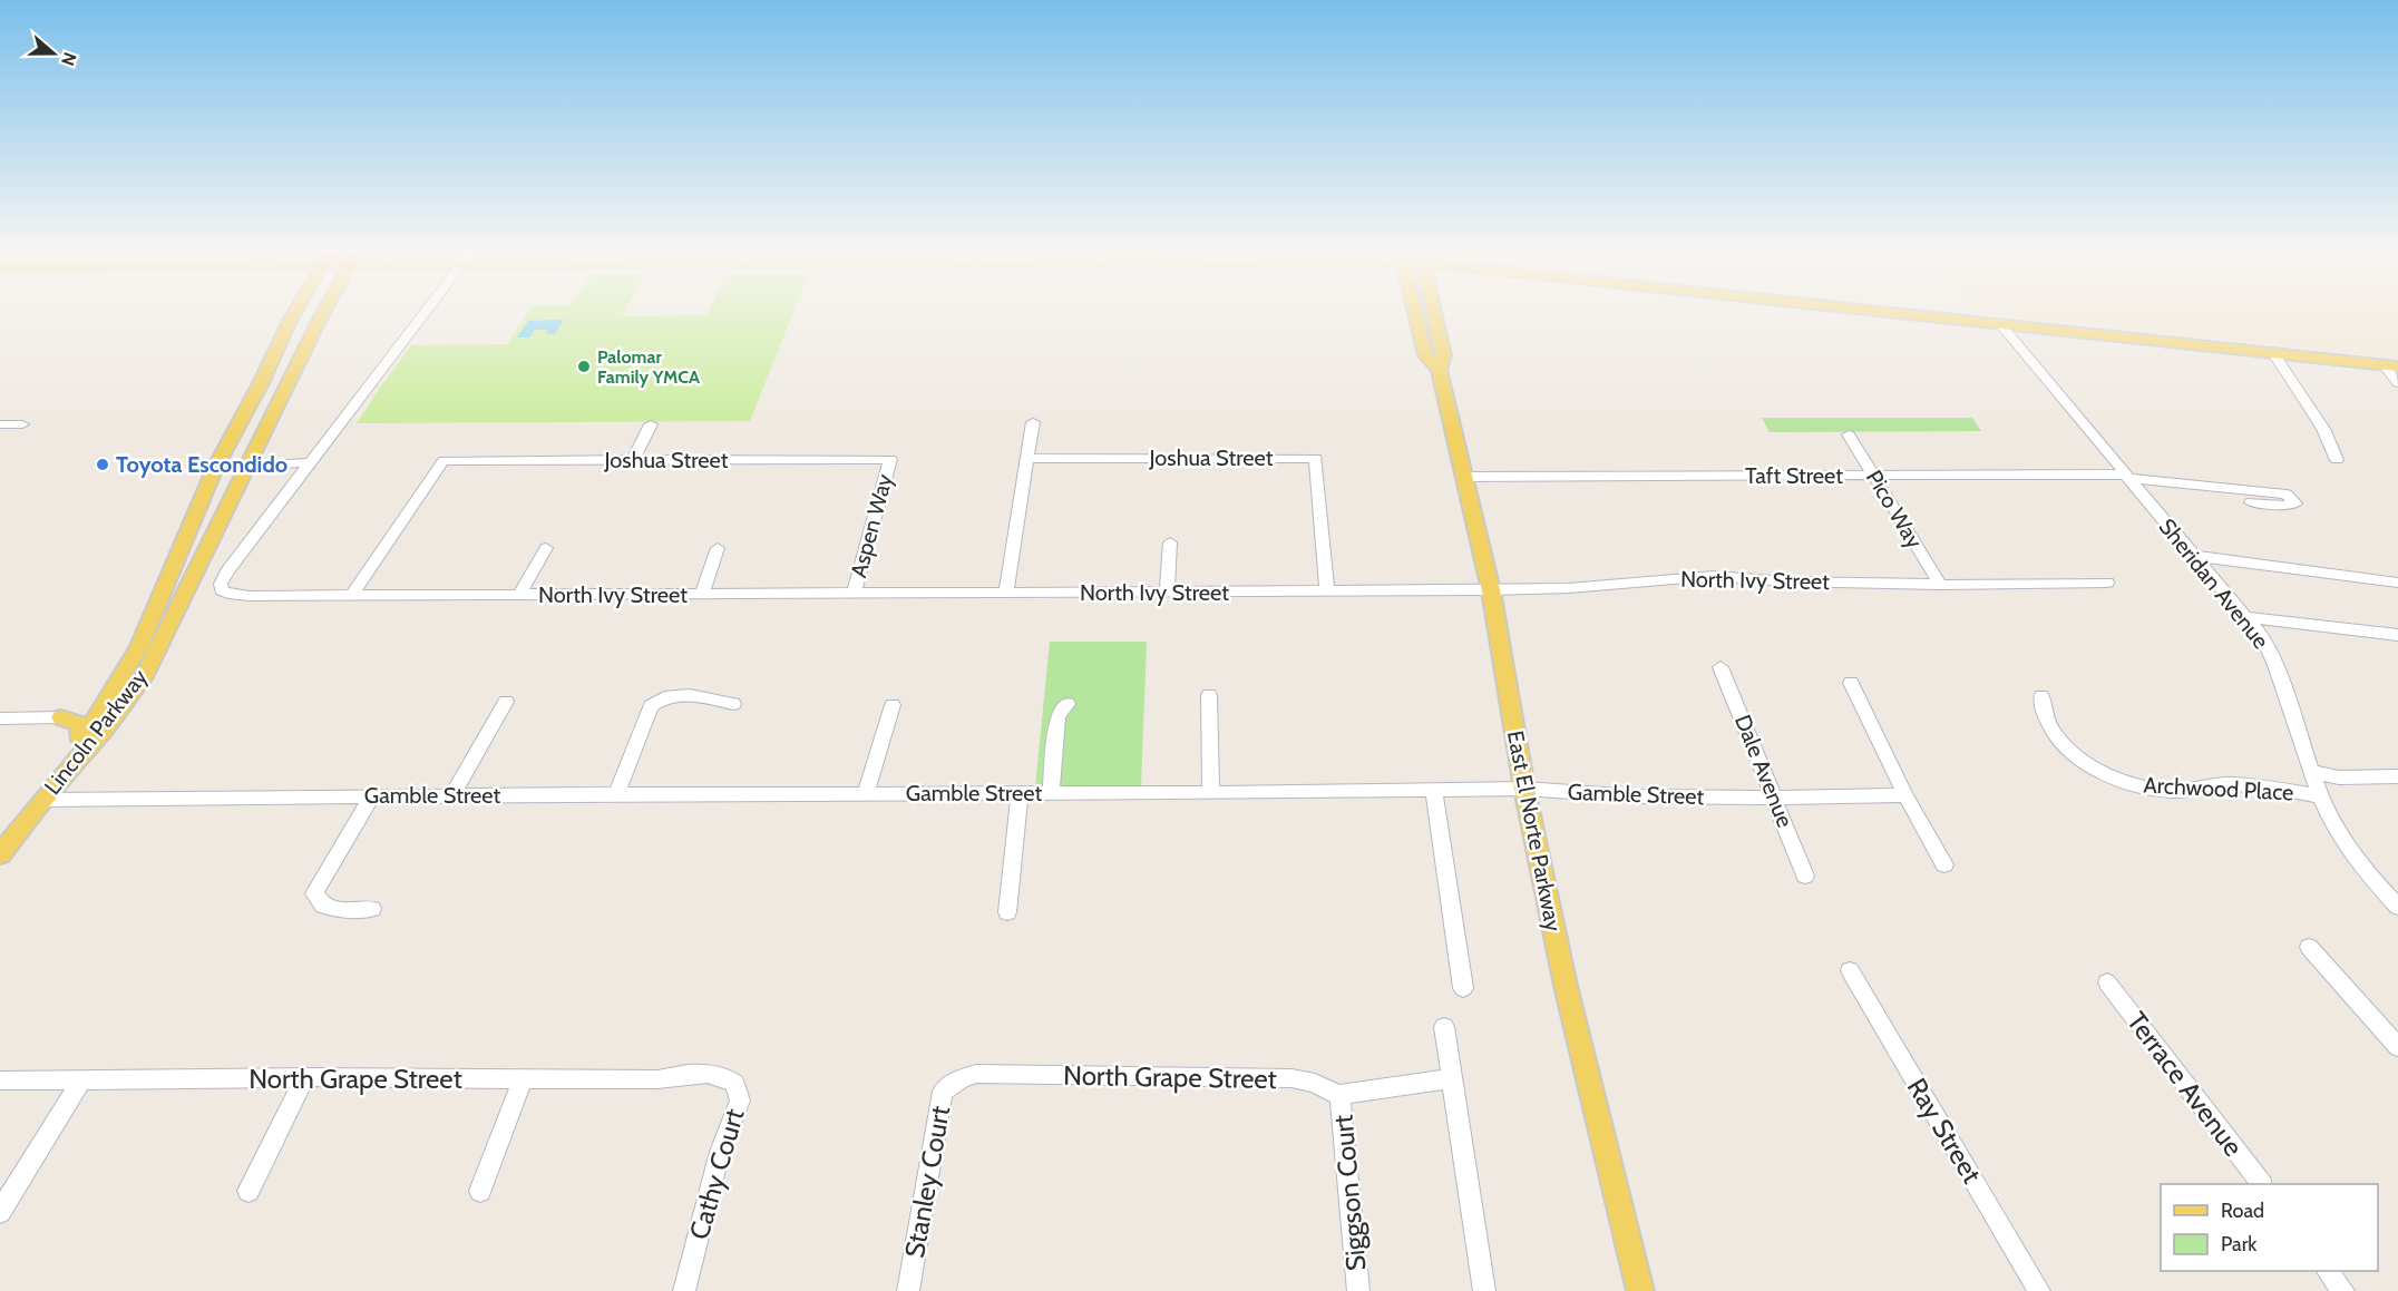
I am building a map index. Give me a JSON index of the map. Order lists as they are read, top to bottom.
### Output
{
  "streets": {
    "main road": ["Lincoln Parkway", "East El Norte Parkway"],
    "street": [
      "Joshua Street",
      "Taft Street",
      "Pico Way",
      "Aspen Way",
      "North Ivy Street",
      "Sheridan Avenue",
      "Dale Avenue",
      "Archwood Place",
      "Gamble Street",
      "North Grape Street",
      "Terrace Avenue",
      "Ray Street",
      "Cathy Court",
      "Stanley Court",
      "Siggson Court"
    ]
  },
  "crossings": [
    ["Joshua Street", "Aspen Way"],
    ["Joshua Street", "North Ivy Street"],
    ["Taft Street", "Pico Way"],
    ["Taft Street", "Sheridan Avenue"],
    ["Taft Street", "East El Norte Parkway"],
    ["Pico Way", "North Ivy Street"],
    ["Aspen Way", "North Ivy Street"],
    ["North Ivy Street", "East El Norte Parkway"],
    ["Sheridan Avenue", "Archwood Place"],
    ["Lincoln Parkway", "Gamble Street"],
    ["Dale Avenue", "Gamble Street"],
    ["Gamble Street", "East El Norte Parkway"],
    ["North Grape Street", "Cathy Court"],
    ["North Grape Street", "Stanley Court"],
    ["North Grape Street", "Siggson Court"]
  ],
  "places": ["Palomar Family YMCA", "Toyota Escondido"],
  "legend": ["Road", "Park"],
  "north": "right"
}
